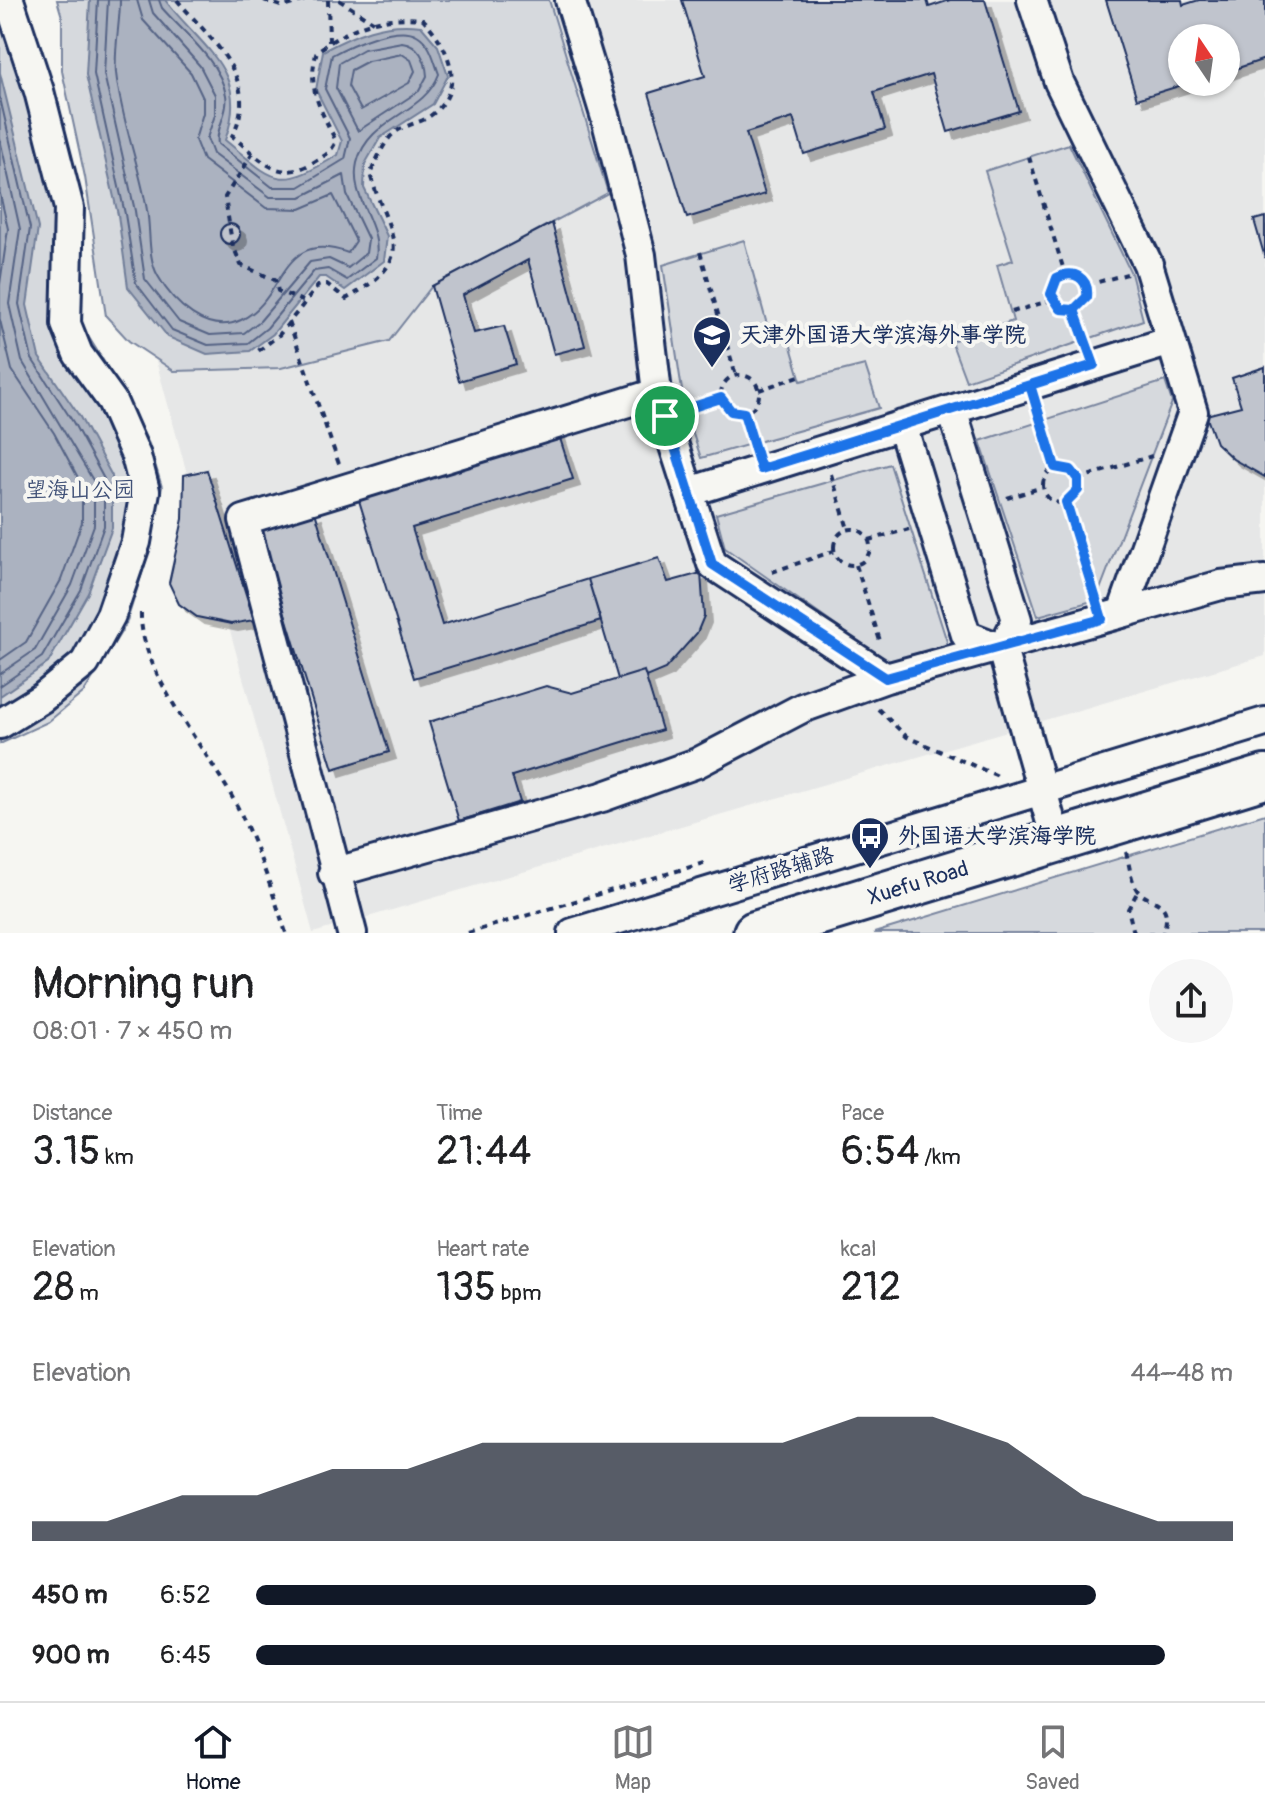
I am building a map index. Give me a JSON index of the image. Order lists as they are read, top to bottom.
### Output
{
  "streets": {
    "highway": ["Xuefu Road"],
    "street": ["学府路辅路"]
  },
  "parks": ["望海山公园"],
  "places": {
    "school or university": ["天津外国语大学滨海外事学院"],
    "bus stop": ["外国语大学滨海学院"]
  },
  "north": "top",
  "page": {
    "heading": ["Morning run", "08:01 · 7 × 450 m"],
    "stats": [
      ["Distance", "3.15 km"],
      ["Time", "21:44"],
      ["Pace", "6:54 /km"],
      ["Elevation", "28 m"],
      ["Heart rate", "135 bpm"],
      ["kcal", "212"]
    ],
    "chart": ["Elevation", "44–48 m"],
    "list": [
      {
        "name": "450 m",
        "note": "6:52"
      },
      {
        "name": "900 m",
        "note": "6:45"
      }
    ],
    "tabs": ["Home", "Map", "Saved"]
  }
}
